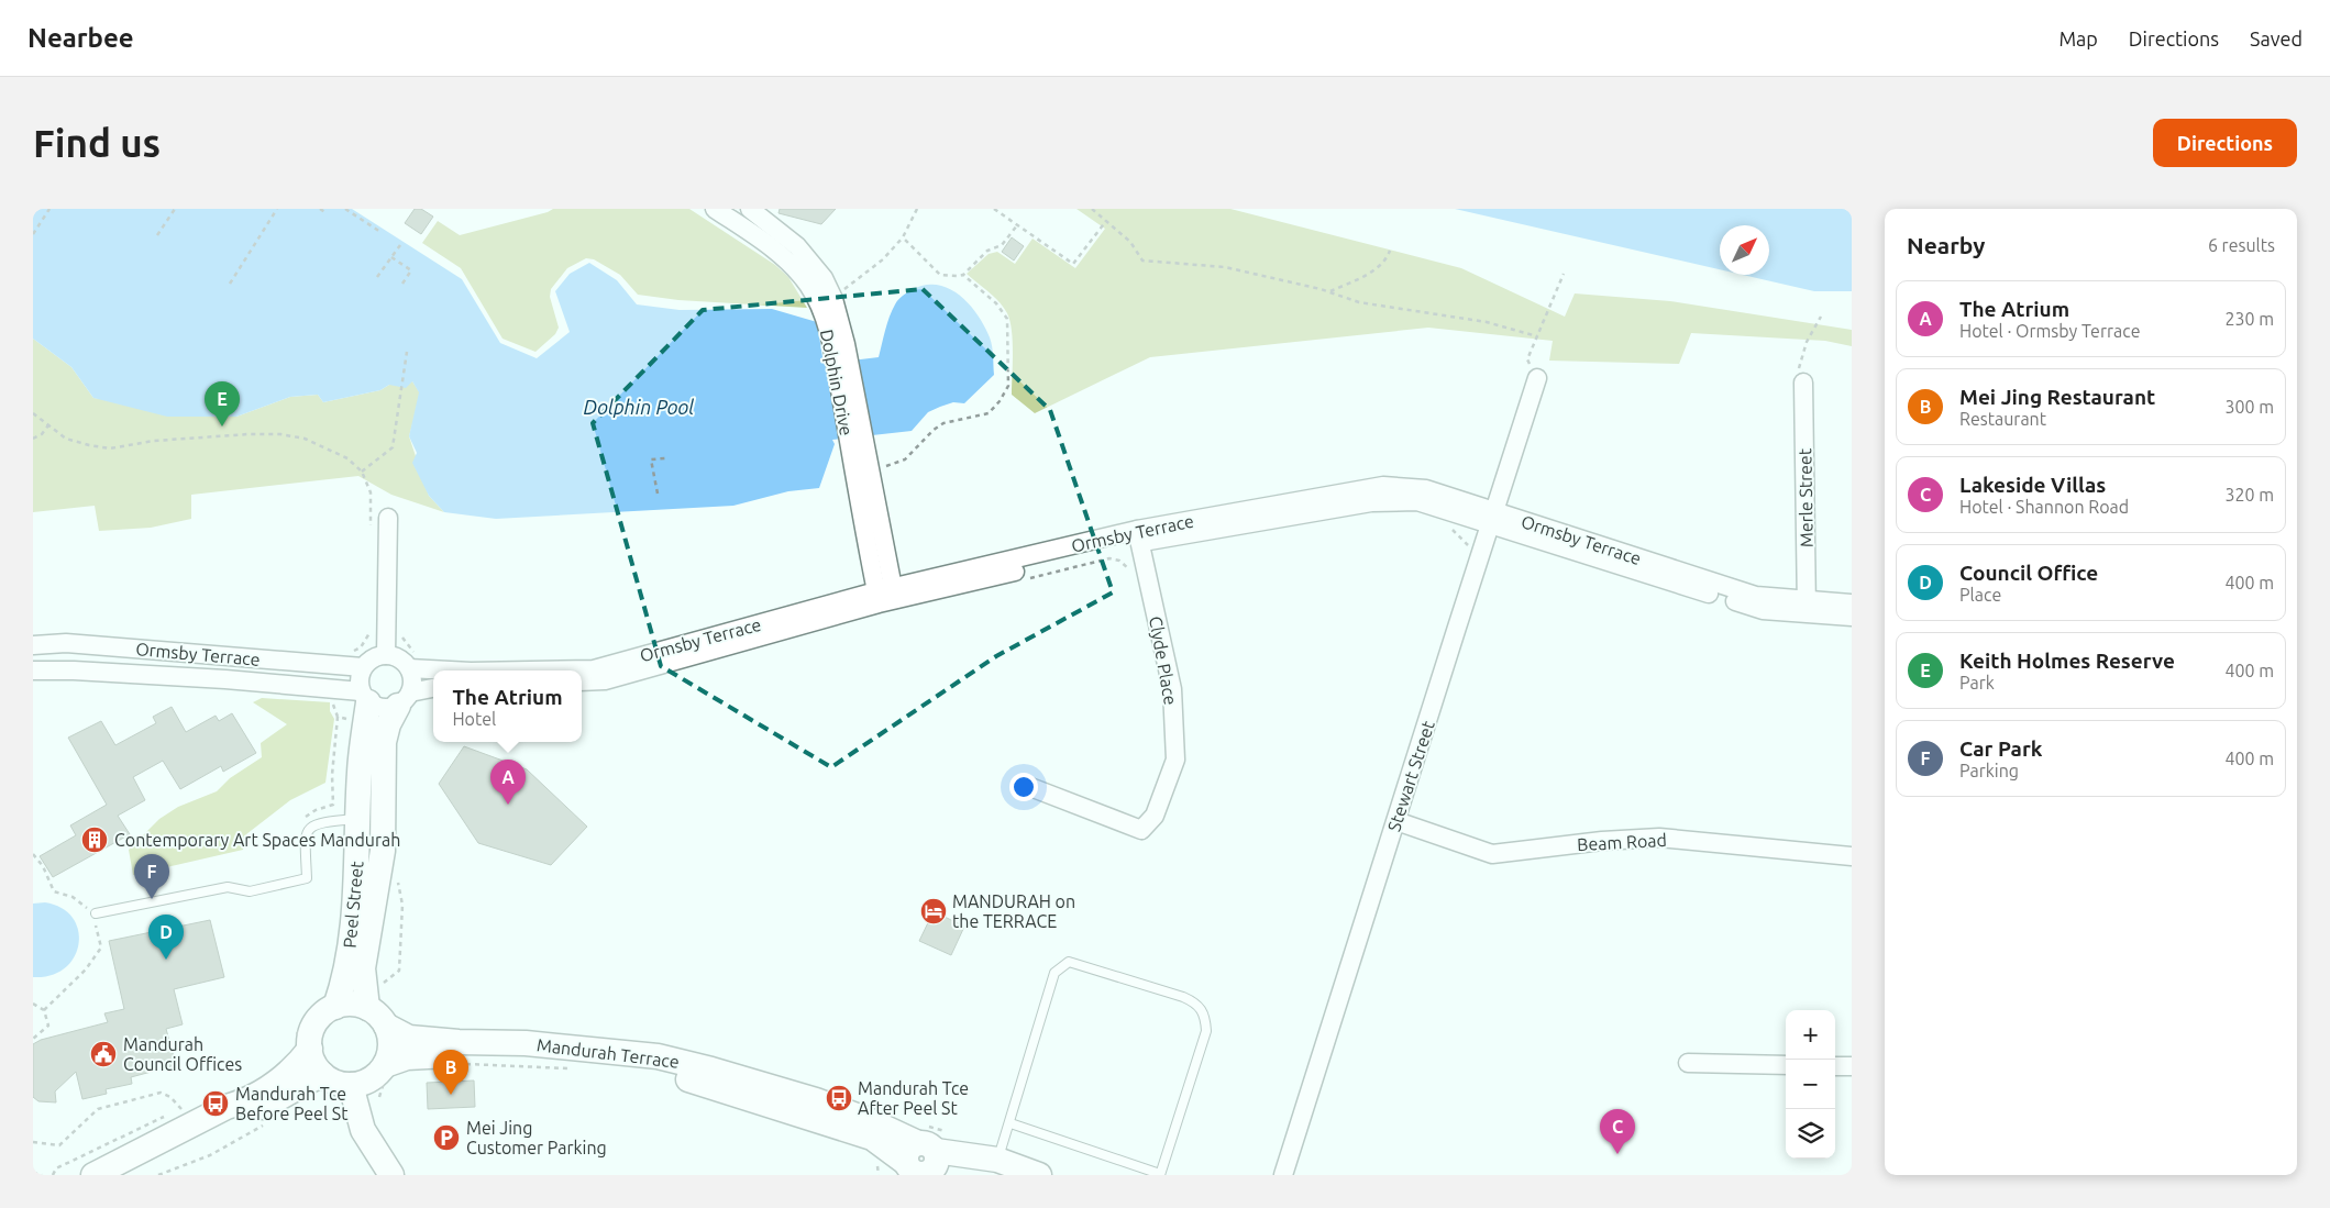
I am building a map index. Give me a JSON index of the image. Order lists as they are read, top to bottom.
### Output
{
  "streets": {
    "main road": ["Peel Street", "Mandurah Terrace"],
    "street": [
      "Dolphin Drive",
      "Merle Street",
      "Ormsby Terrace",
      "Clyde Place",
      "Stewart Street",
      "Beam Road"
    ]
  },
  "crossings": [
    ["Dolphin Drive", "Ormsby Terrace"],
    ["Merle Street", "Ormsby Terrace"],
    ["Ormsby Terrace", "Clyde Place"],
    ["Ormsby Terrace", "Stewart Street"],
    ["Ormsby Terrace", "Peel Street"],
    ["Stewart Street", "Beam Road"],
    ["Peel Street", "Mandurah Terrace"]
  ],
  "water": ["Dolphin Pool"],
  "places": {
    "building": ["Contemporary Art Spaces Mandurah"],
    "hotel": ["MANDURAH on the TERRACE"],
    "public building": ["Mandurah Council Offices"],
    "bus stop": ["Mandurah Tce After Peel St", "Mandurah Tce Before Peel St"],
    "parking": ["Mei Jing Customer Parking"]
  },
  "north": "top right",
  "page": {
    "header": "Nearbee",
    "nav": ["Map", "Directions", "Saved"],
    "buttons": "Directions",
    "title": "Find us",
    "heading": ["Nearby", "6 results"],
    "list": [
      {
        "mark": "A",
        "name": "The Atrium",
        "note": "Hotel · Ormsby Terrace",
        "value": "230 m"
      },
      {
        "mark": "B",
        "name": "Mei Jing Restaurant",
        "note": "Restaurant",
        "value": "300 m"
      },
      {
        "mark": "C",
        "name": "Lakeside Villas",
        "note": "Hotel · Shannon Road",
        "value": "320 m"
      },
      {
        "mark": "D",
        "name": "Council Office",
        "note": "Place",
        "value": "400 m"
      },
      {
        "mark": "E",
        "name": "Keith Holmes Reserve",
        "note": "Park",
        "value": "400 m"
      },
      {
        "mark": "F",
        "name": "Car Park",
        "note": "Parking",
        "value": "400 m"
      }
    ],
    "pins": [
      "E",
      "A",
      "F",
      "D",
      "B",
      "C"
    ],
    "popup": ["The Atrium", "Hotel"],
    "map_buttons": ["+", "−"]
  }
}
